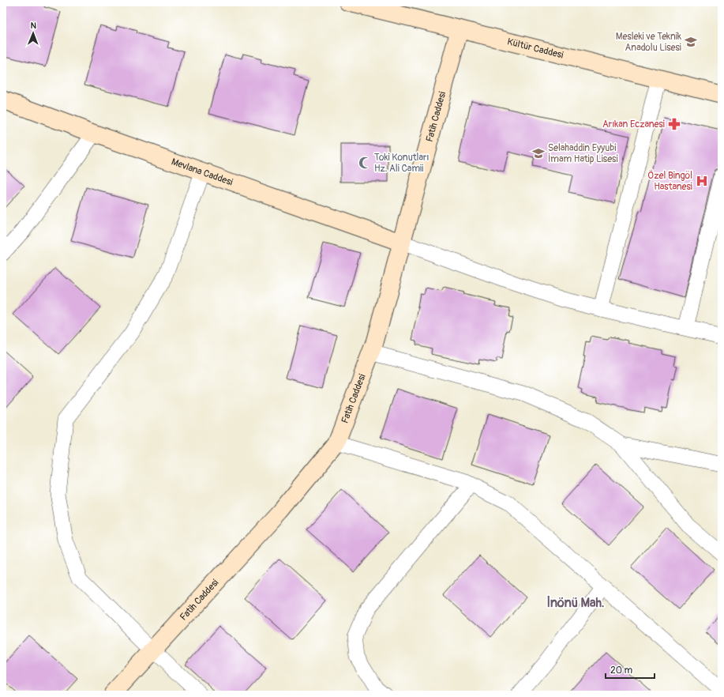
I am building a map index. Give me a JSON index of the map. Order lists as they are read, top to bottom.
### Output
{
  "streets": {
    "street": ["Kültür Caddesi", "Fatih Caddesi", "Mevlana Caddesi"]
  },
  "crossings": [
    ["Kültür Caddesi", "Fatih Caddesi"],
    ["Fatih Caddesi", "Mevlana Caddesi"]
  ],
  "districts": ["İnönü Mah."],
  "places": {
    "school or university": ["Mesleki ve Teknik Anadolu Lisesi", "Selahaddin Eyyubi İmam Hatip Lisesi"],
    "pharmacy": ["Arıkan Eczanesi"],
    "mosque": ["Toki Konutları Hz. Ali Camii"],
    "hospital": ["Özel Bingöl Hastanesi"]
  },
  "scale_bar": "20 m",
  "north": "top"
}
